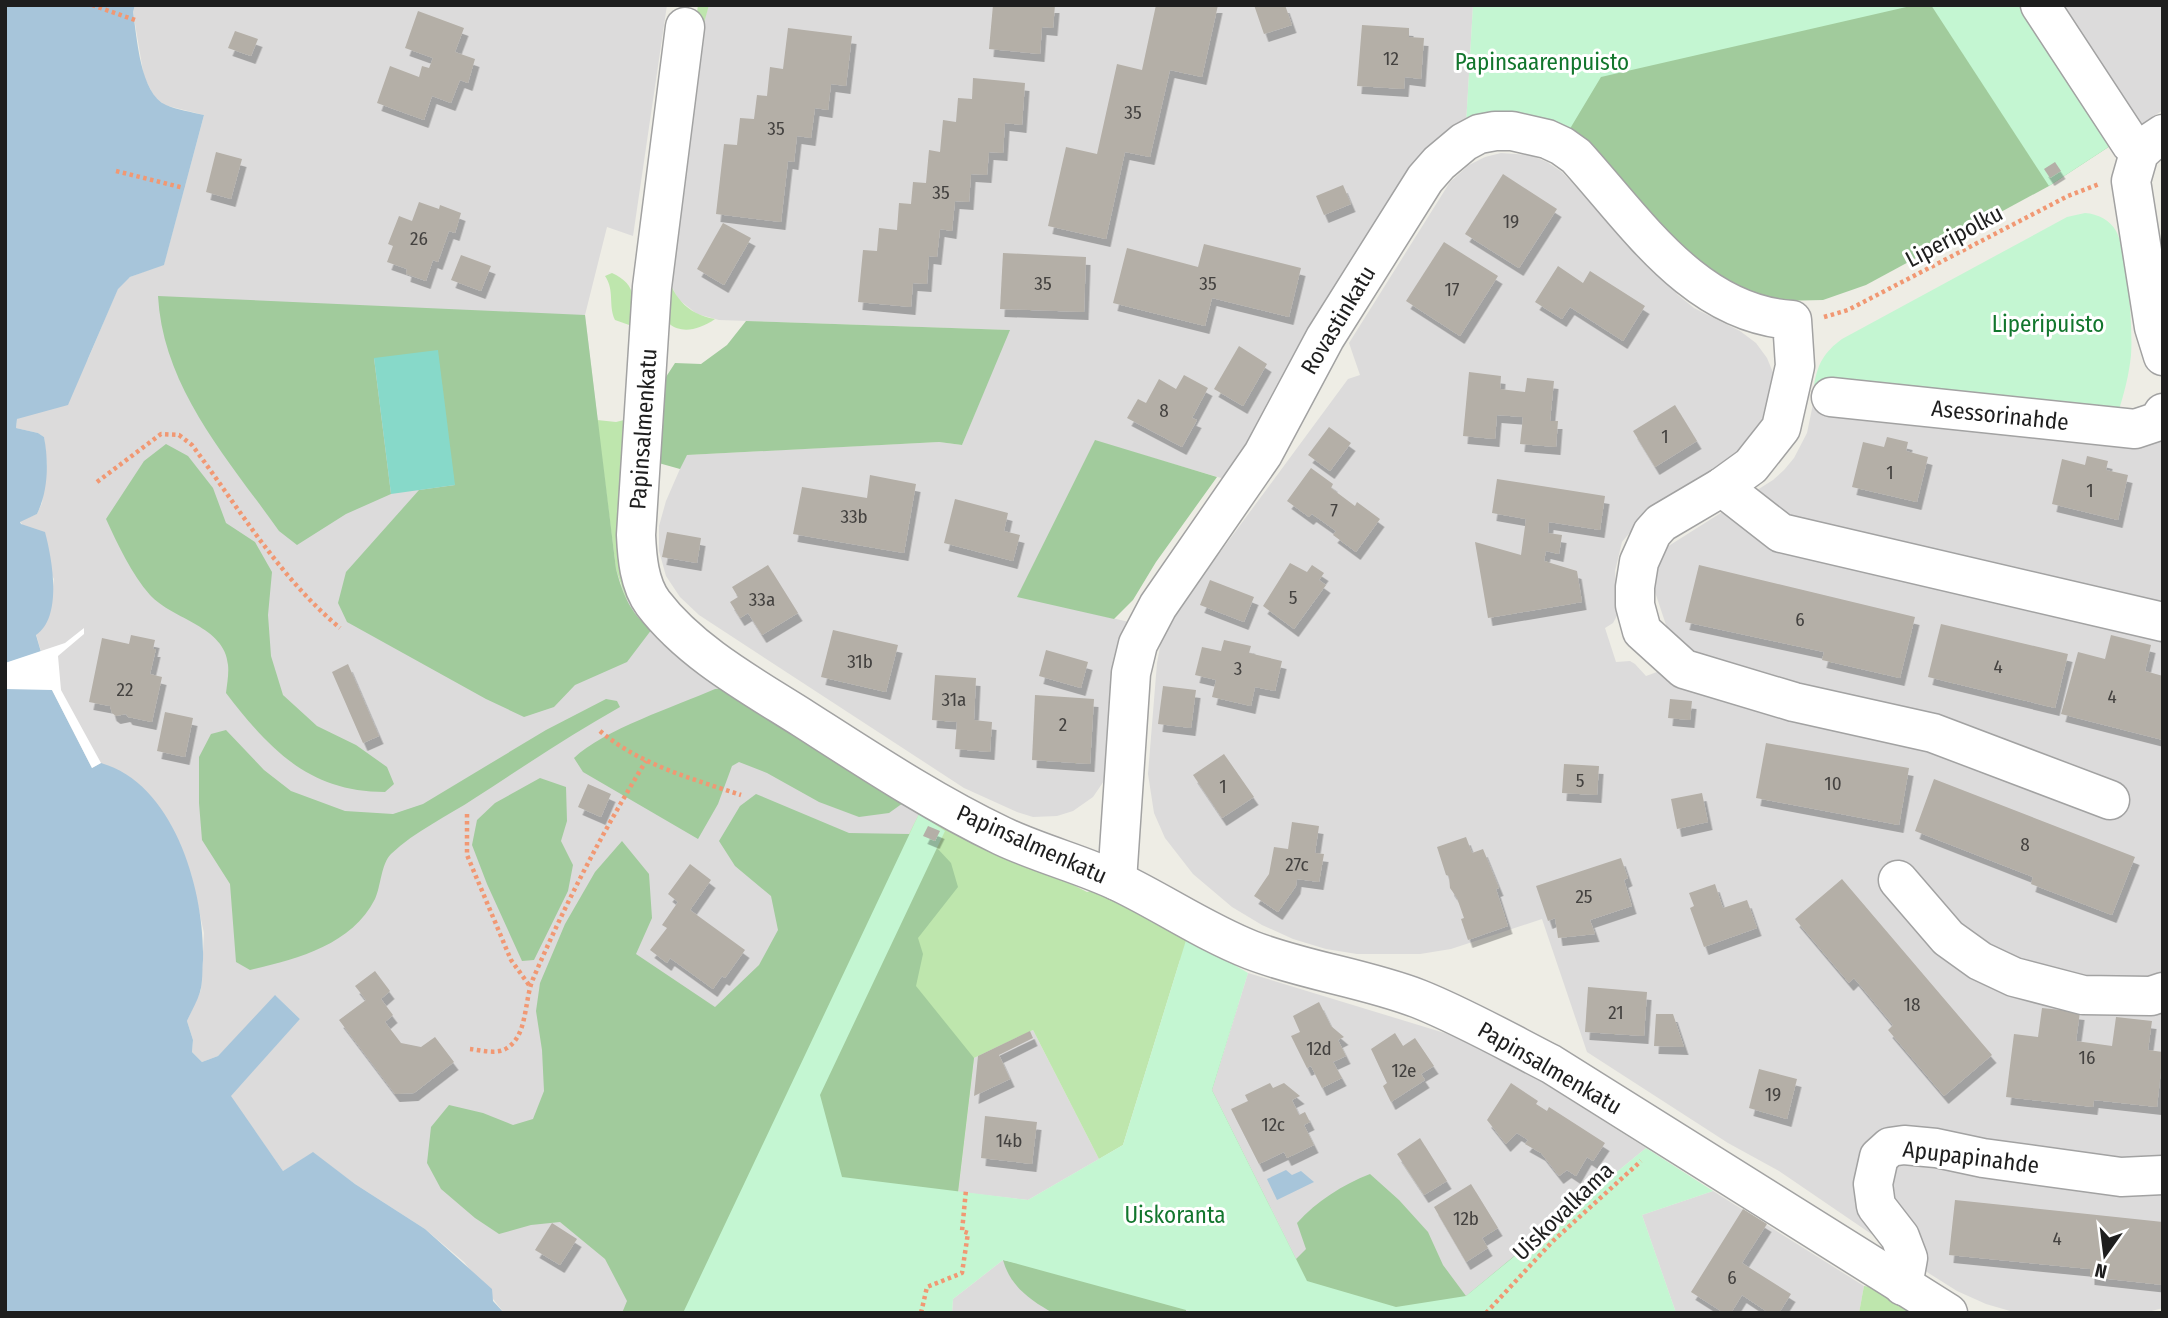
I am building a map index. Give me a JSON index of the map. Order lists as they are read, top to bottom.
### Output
{
  "streets": {
    "street": [
      "Rovastinkatu",
      "Asessorinahde",
      "Papinsalmenkatu",
      "Apupapinahde"
    ],
    "path": ["Liperipolku", "Uiskovalkama"]
  },
  "crossings": [
    ["Liperipolku", "Rovastinkatu"],
    ["Rovastinkatu", "Papinsalmenkatu"],
    ["Papinsalmenkatu", "Apupapinahde"],
    ["Papinsalmenkatu", "Uiskovalkama"]
  ],
  "parks": ["Papinsaarenpuisto", "Liperipuisto", "Uiskoranta"],
  "house_numbers": [
    "12",
    "35",
    "35",
    "35",
    "19",
    "26",
    "35",
    "35",
    "17",
    "8",
    "1",
    "1",
    "1",
    "7",
    "33b",
    "5",
    "33a",
    "6",
    "31b",
    "4",
    "3",
    "22",
    "4",
    "31a",
    "2",
    "5",
    "10",
    "1",
    "8",
    "27c",
    "25",
    "18",
    "21",
    "12d",
    "16",
    "12e",
    "19",
    "12c",
    "14b",
    "12b",
    "4",
    "6"
  ],
  "north": "bottom"
}
